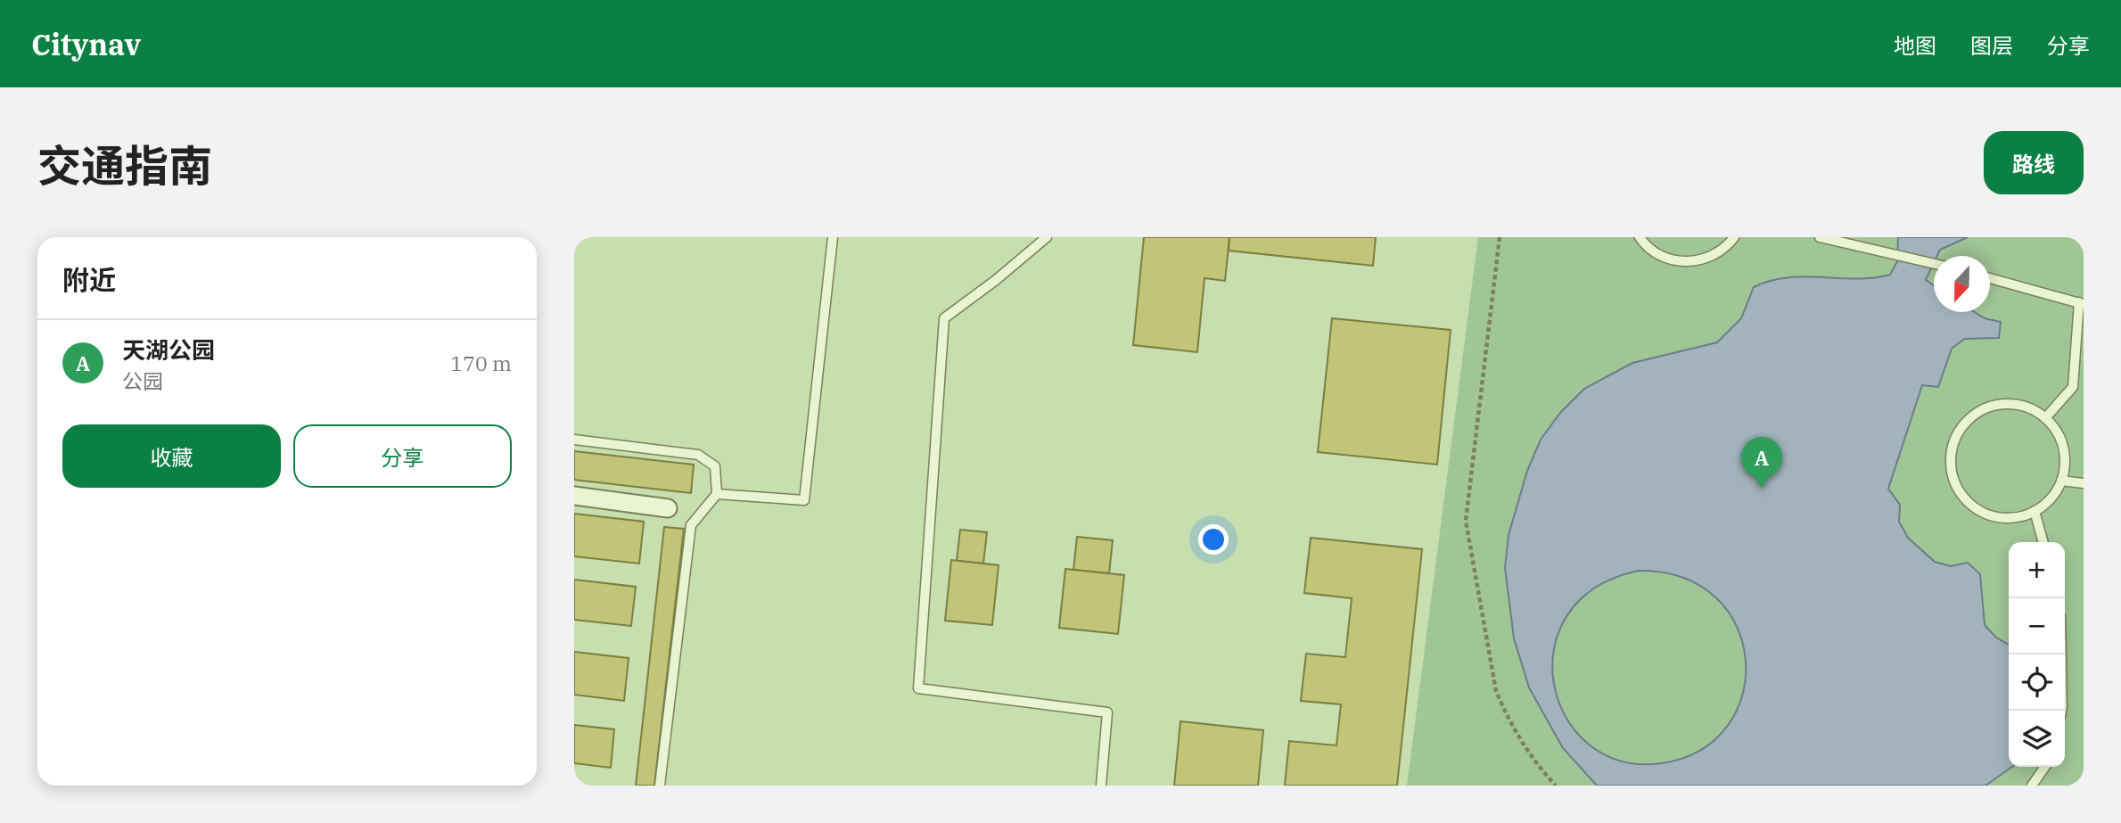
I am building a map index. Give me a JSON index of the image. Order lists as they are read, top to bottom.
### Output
{
  "north": "bottom",
  "page": {
    "header": "Citynav",
    "nav": ["地图", "图层", "分享"],
    "title": "交通指南",
    "buttons": [
      "路线",
      ["收藏", "分享"]
    ],
    "heading": "附近",
    "list": [
      {
        "mark": "A",
        "name": "天湖公园",
        "note": "公园",
        "value": "170 m"
      }
    ],
    "pins": "A",
    "map_buttons": ["+", "−"]
  }
}
